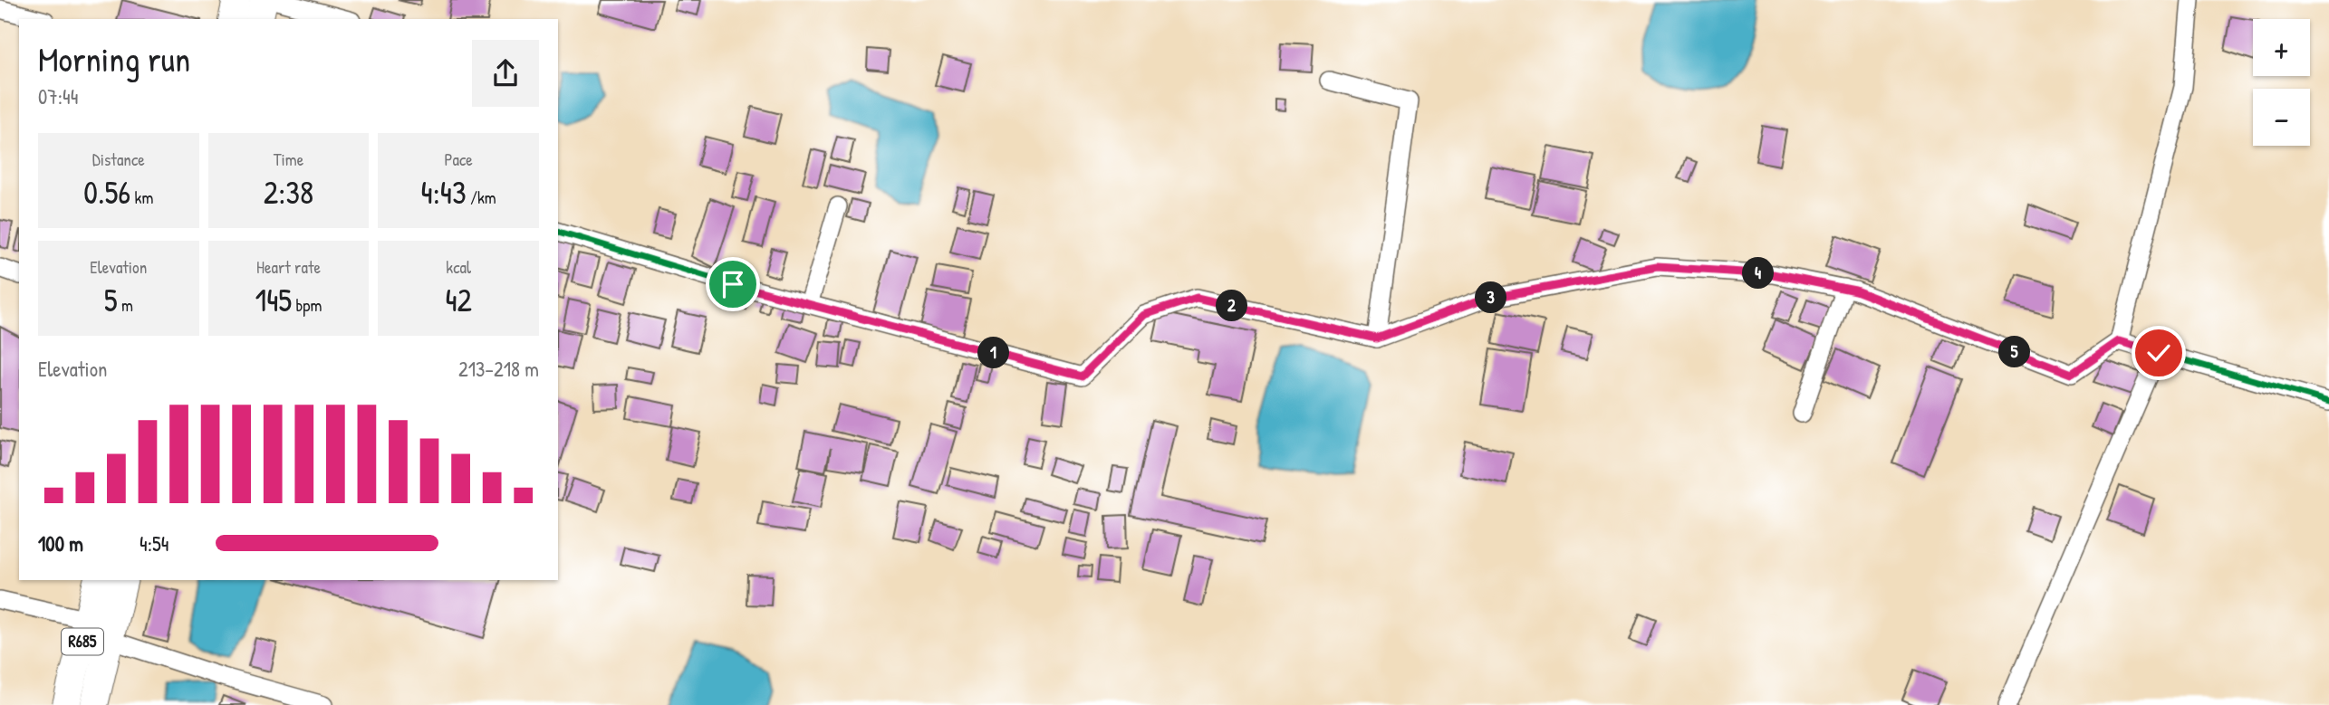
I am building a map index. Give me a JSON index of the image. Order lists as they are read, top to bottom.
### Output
{
  "streets": {
    "main road": ["R685"]
  },
  "page": {
    "map_buttons": ["+", "−"],
    "heading": ["Morning run", "07:44"],
    "stats": [
      ["Distance", "0.56 km"],
      ["Time", "2:38"],
      ["Pace", "4:43 /km"],
      ["Elevation", "5 m"],
      ["Heart rate", "145 bpm"],
      ["kcal", "42"]
    ],
    "pins": [
      "4",
      "3",
      "2",
      "5",
      "1"
    ],
    "chart": ["Elevation", "213–218 m"],
    "list": [
      {
        "name": "100 m",
        "note": "4:54"
      }
    ]
  }
}
